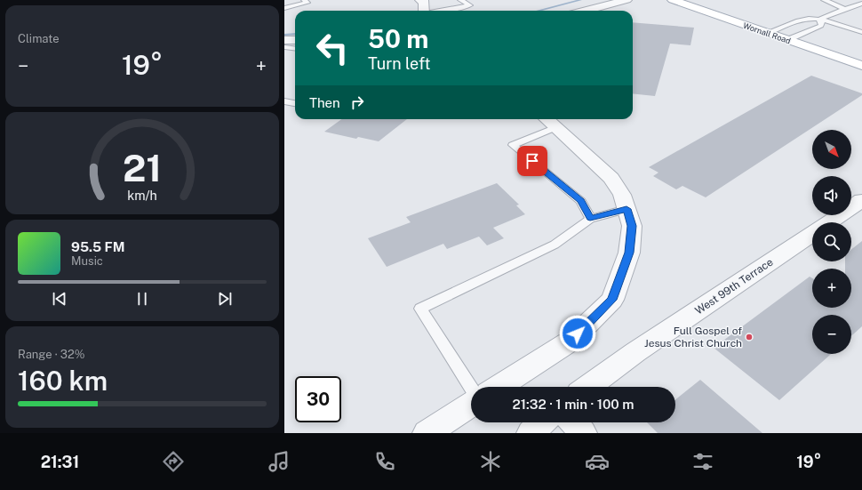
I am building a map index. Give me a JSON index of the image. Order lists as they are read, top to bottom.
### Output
{
  "streets": {
    "main road": ["Wornall Road"],
    "street": ["West 99th Terrace"]
  },
  "places": ["Full Gospel of Jesus Christ Church"],
  "north": "bottom right",
  "page": {
    "tile": [
      "Climate",
      ["Range · 32%", "160 km"]
    ],
    "turn": ["50 m", "Turn left"],
    "heat": ["−", "19°", "+"],
    "then": "Then",
    "map_buttons": ["+", "−"],
    "song": ["95.5 FM", "Music"],
    "limit": "30",
    "trip": "21:32 · 1 min · 100 m",
    "tabs": ["21:31", "19°"],
    "gauge": ["21", "km/h"]
  }
}
